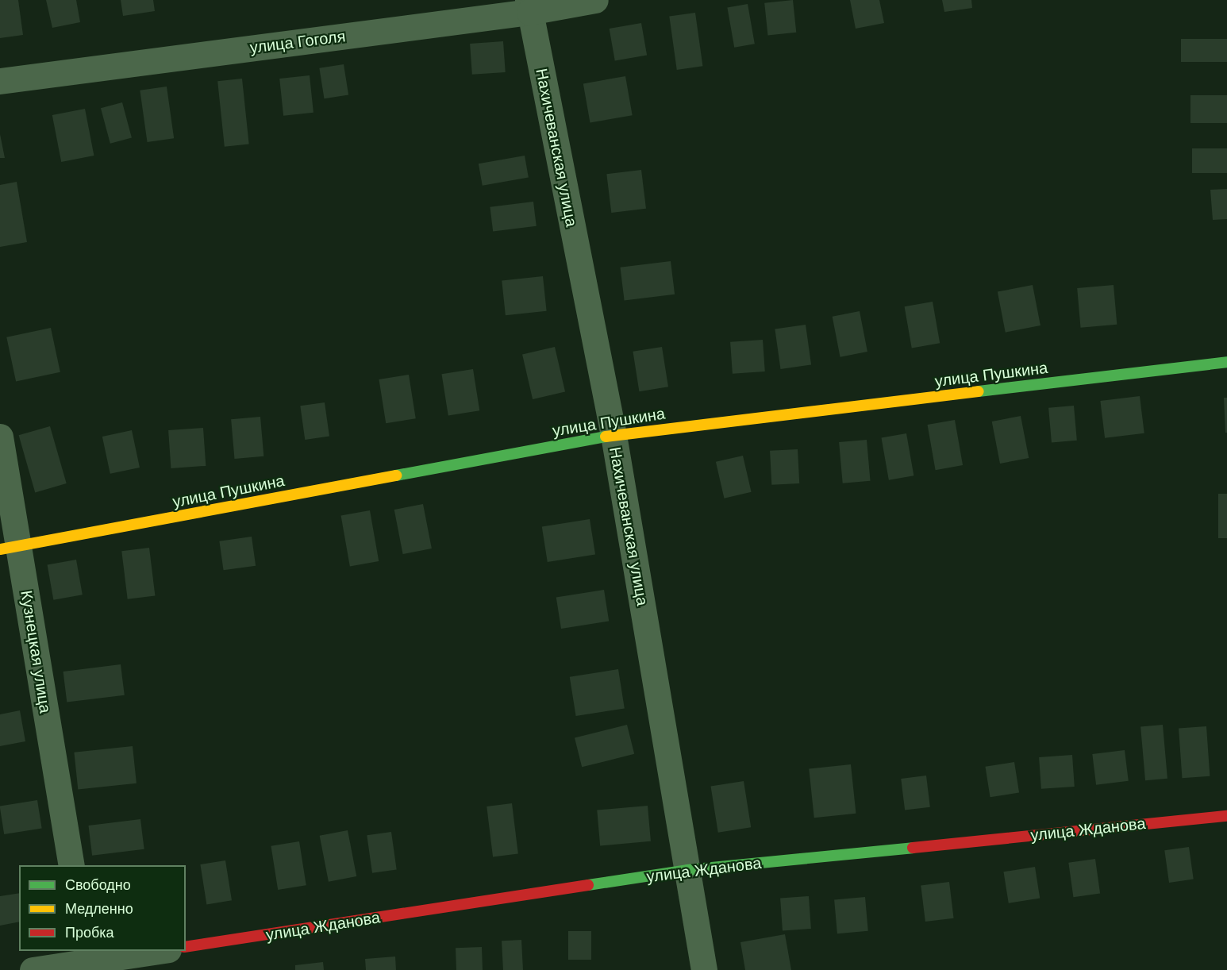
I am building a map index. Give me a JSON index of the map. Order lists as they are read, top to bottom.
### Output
{
  "streets": {
    "street": [
      "улица Гоголя",
      "Нахичеванская улица",
      "улица Пушкина",
      "Кузнецкая улица",
      "улица Жданова"
    ]
  },
  "crossings": [
    ["улица Гоголя", "Нахичеванская улица"],
    ["Нахичеванская улица", "улица Пушкина"],
    ["Нахичеванская улица", "улица Жданова"],
    ["улица Пушкина", "Кузнецкая улица"]
  ],
  "legend": ["Свободно", "Медленно", "Пробка"]
}
